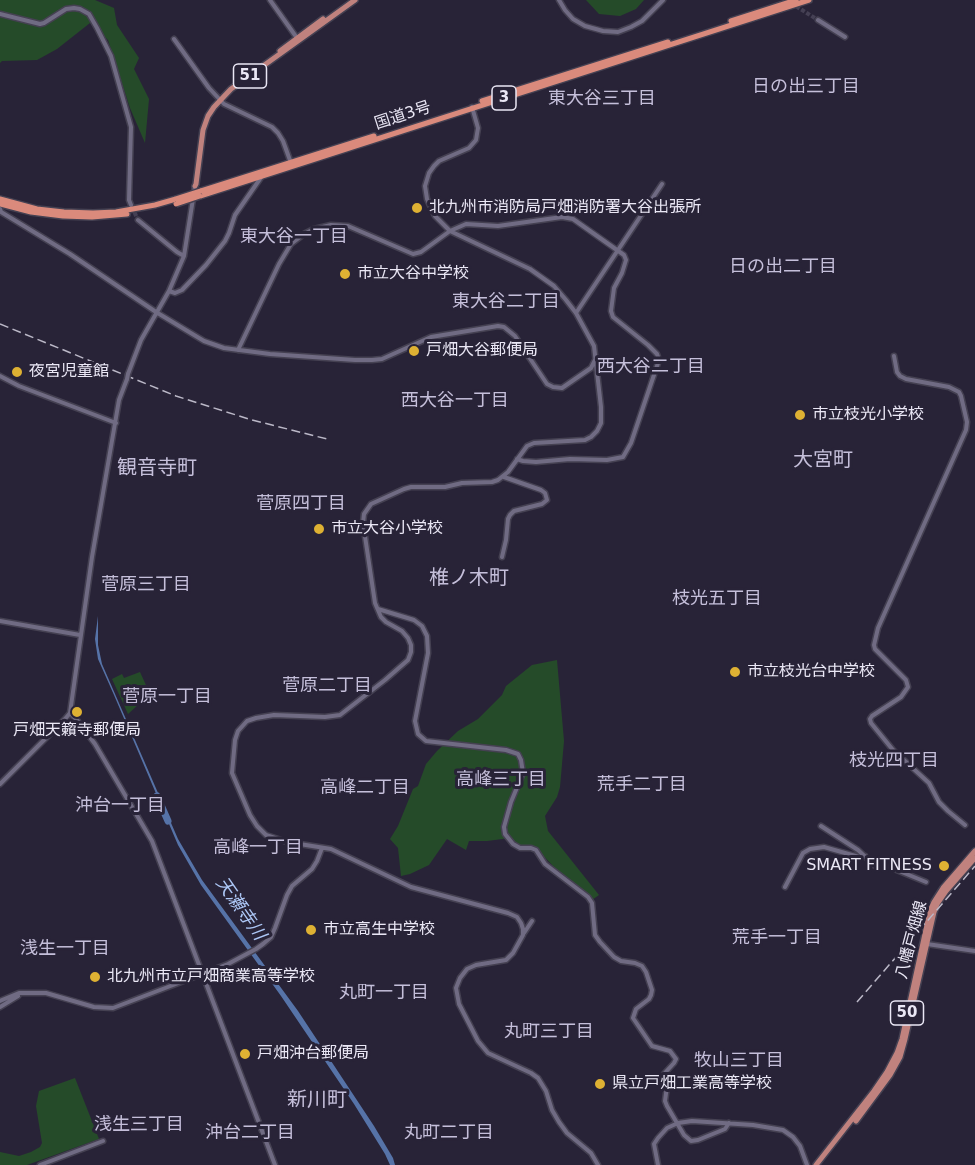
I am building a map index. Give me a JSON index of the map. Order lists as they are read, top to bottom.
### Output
{
  "streets": {
    "highway": ["3", "国道3号"],
    "main road": ["51", "八幡戸畑線", "50"]
  },
  "districts": [
    "日の出三丁目",
    "東大谷三丁目",
    "東大谷一丁目",
    "日の出二丁目",
    "東大谷二丁目",
    "西大谷二丁目",
    "西大谷一丁目",
    "大宮町",
    "観音寺町",
    "菅原四丁目",
    "椎ノ木町",
    "菅原三丁目",
    "枝光五丁目",
    "菅原二丁目",
    "菅原一丁目",
    "枝光四丁目",
    "高峰三丁目",
    "荒手二丁目",
    "高峰二丁目",
    "沖台一丁目",
    "高峰一丁目",
    "荒手一丁目",
    "浅生一丁目",
    "丸町一丁目",
    "丸町三丁目",
    "牧山三丁目",
    "新川町",
    "浅生三丁目",
    "沖台二丁目",
    "丸町二丁目"
  ],
  "water": ["天瀬寺川"],
  "places": [
    "北九州市消防局戸畑消防署大谷出張所",
    "市立大谷中学校",
    "戸畑大谷郵便局",
    "夜宮児童館",
    "市立枝光小学校",
    "市立大谷小学校",
    "市立枝光台中学校",
    "戸畑天籟寺郵便局",
    "SMART FITNESS",
    "市立高生中学校",
    "北九州市立戸畑商業高等学校",
    "戸畑沖台郵便局",
    "県立戸畑工業高等学校"
  ]
}
